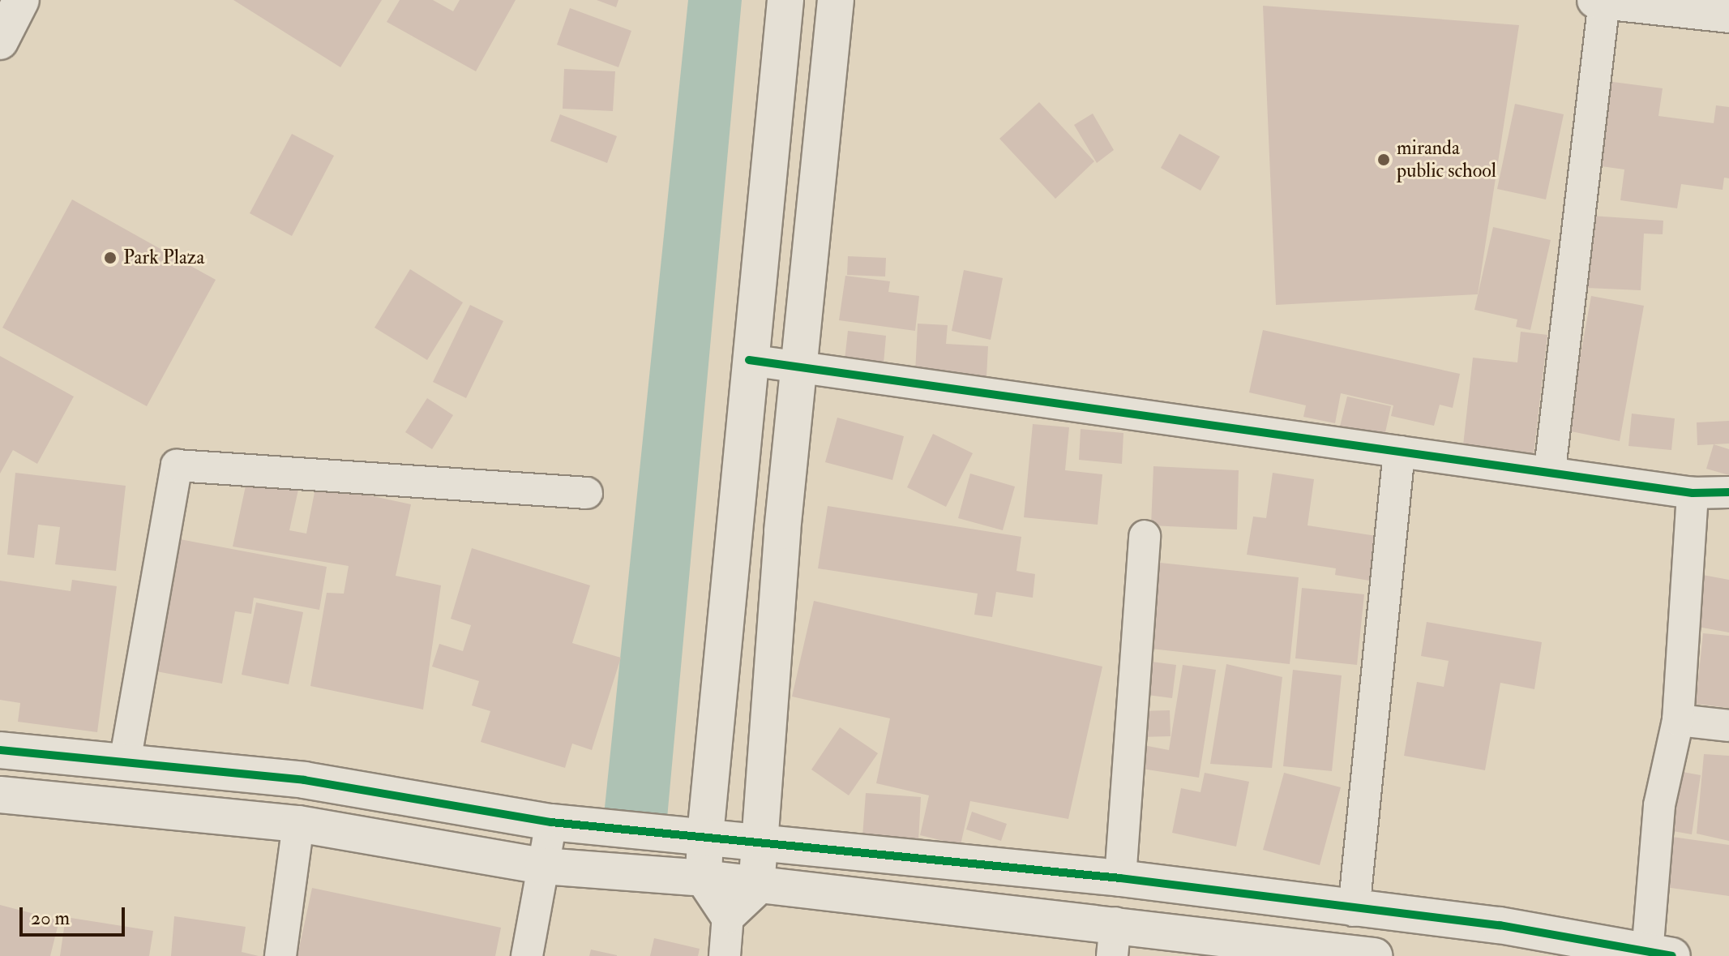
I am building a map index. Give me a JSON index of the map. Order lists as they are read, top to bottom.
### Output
{
  "places": ["miranda public school", "Park Plaza"],
  "scale_bar": "20 m"
}
